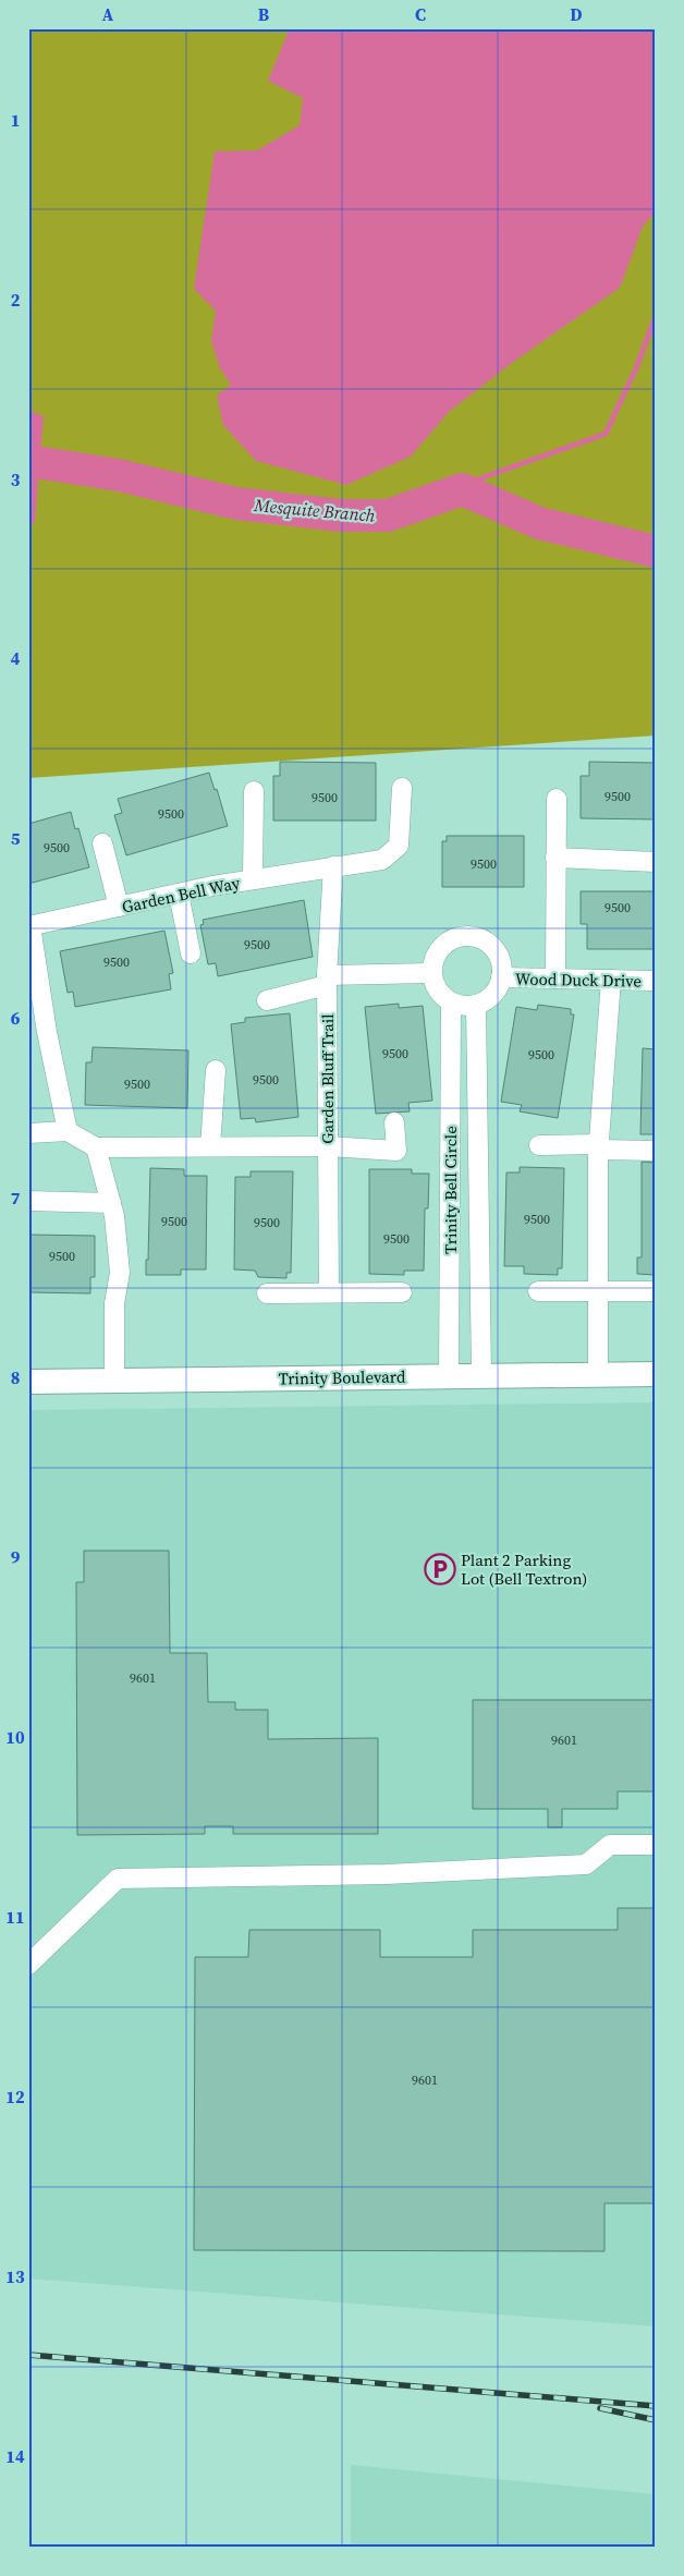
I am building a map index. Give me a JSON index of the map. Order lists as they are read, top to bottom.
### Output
{
  "streets": {
    "main road": ["Trinity Boulevard"],
    "street": [
      "Garden Bell Way",
      "Wood Duck Drive",
      "Garden Bluff Trail",
      "Trinity Bell Circle"
    ]
  },
  "crossings": [
    ["Garden Bell Way", "Garden Bluff Trail"],
    ["Wood Duck Drive", "Trinity Bell Circle"],
    ["Trinity Bell Circle", "Trinity Boulevard"]
  ],
  "water": ["Mesquite Branch"],
  "places": {
    "parking": ["Plant 2 Parking Lot (Bell Textron)"]
  },
  "house_numbers": [
    "9500",
    "9500",
    "9500",
    "9500",
    "9500",
    "9500",
    "9500",
    "9500",
    "9500",
    "9500",
    "9500",
    "9500",
    "9500",
    "9500",
    "9500",
    "9500",
    "9500",
    "9601",
    "9601",
    "9601"
  ],
  "grid": {
    "columns": [
      "A",
      "B",
      "C",
      "D"
    ],
    "rows": [
      "1",
      "2",
      "3",
      "4",
      "5",
      "6",
      "7",
      "8",
      "9",
      "10",
      "11",
      "12",
      "13",
      "14"
    ]
  }
}
